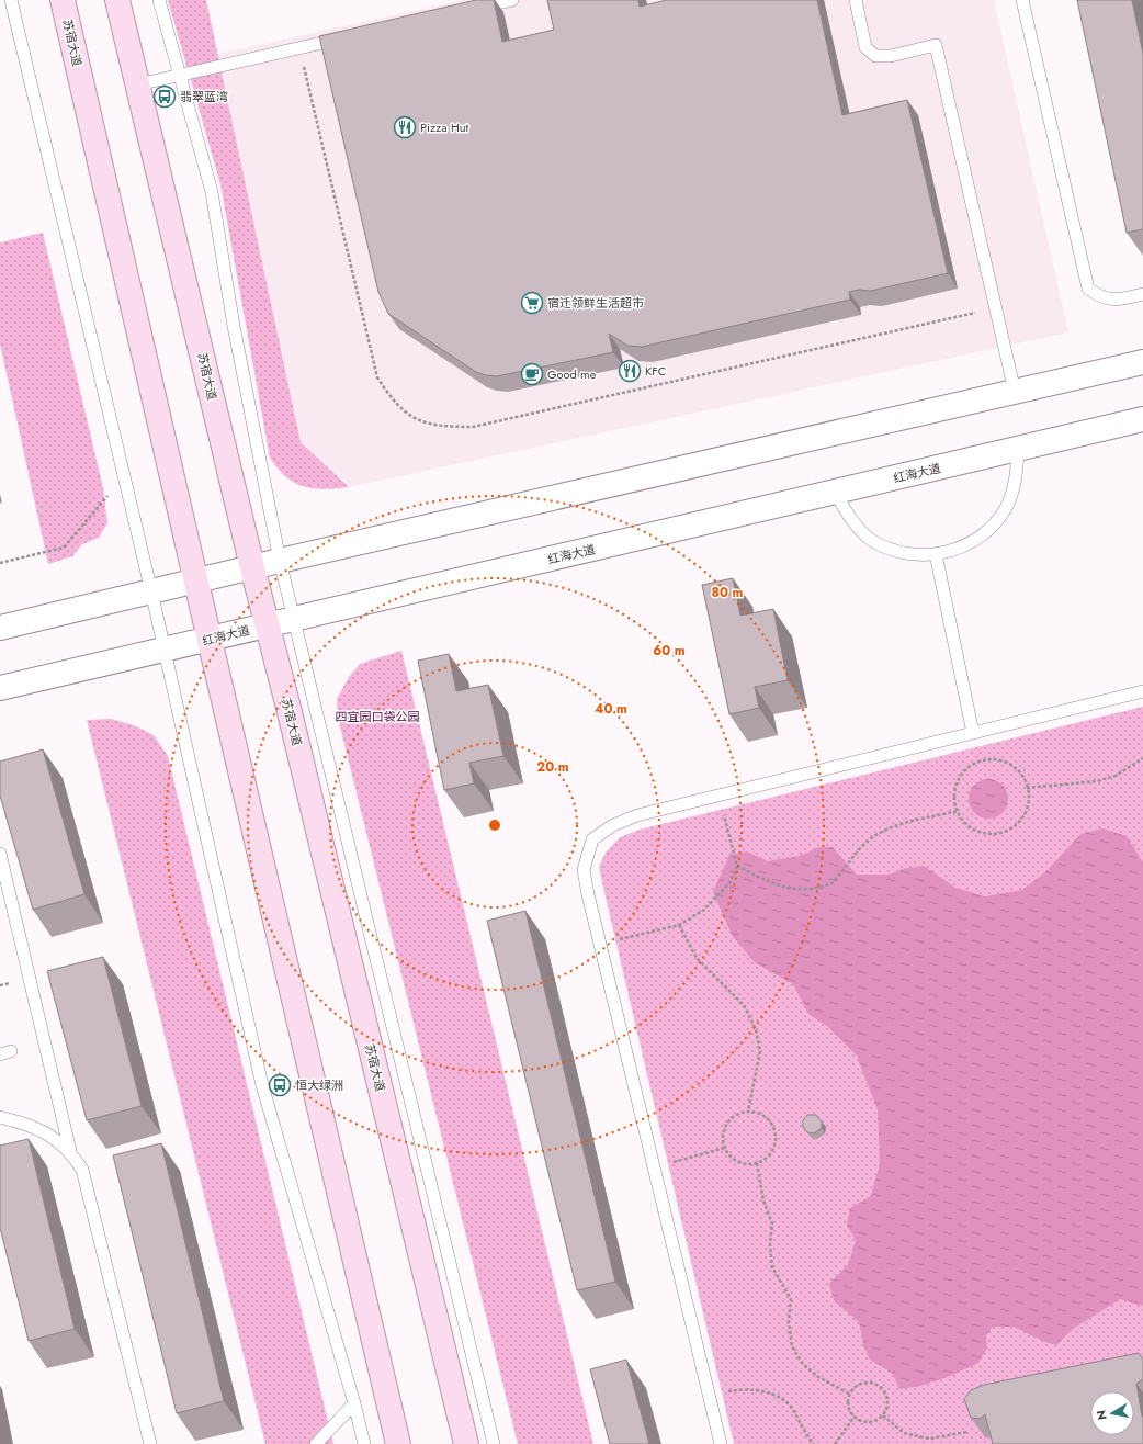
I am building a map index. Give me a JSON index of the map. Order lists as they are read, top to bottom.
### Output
{
  "streets": {
    "main road": ["苏宿大道", "红海大道"]
  },
  "crossings": [
    ["苏宿大道", "红海大道"]
  ],
  "parks": ["四宜园口袋公园"],
  "places": {
    "bus stop": ["翡翠蓝湾", "恒大绿洲"],
    "restaurant": ["Pizza Hut", "KFC"],
    "supermarket": ["宿迁领鲜生活超市"],
    "cafe": ["Good me"]
  },
  "north": "left",
  "rings": [
    "80 m",
    "60 m",
    "40 m",
    "20 m"
  ]
}
